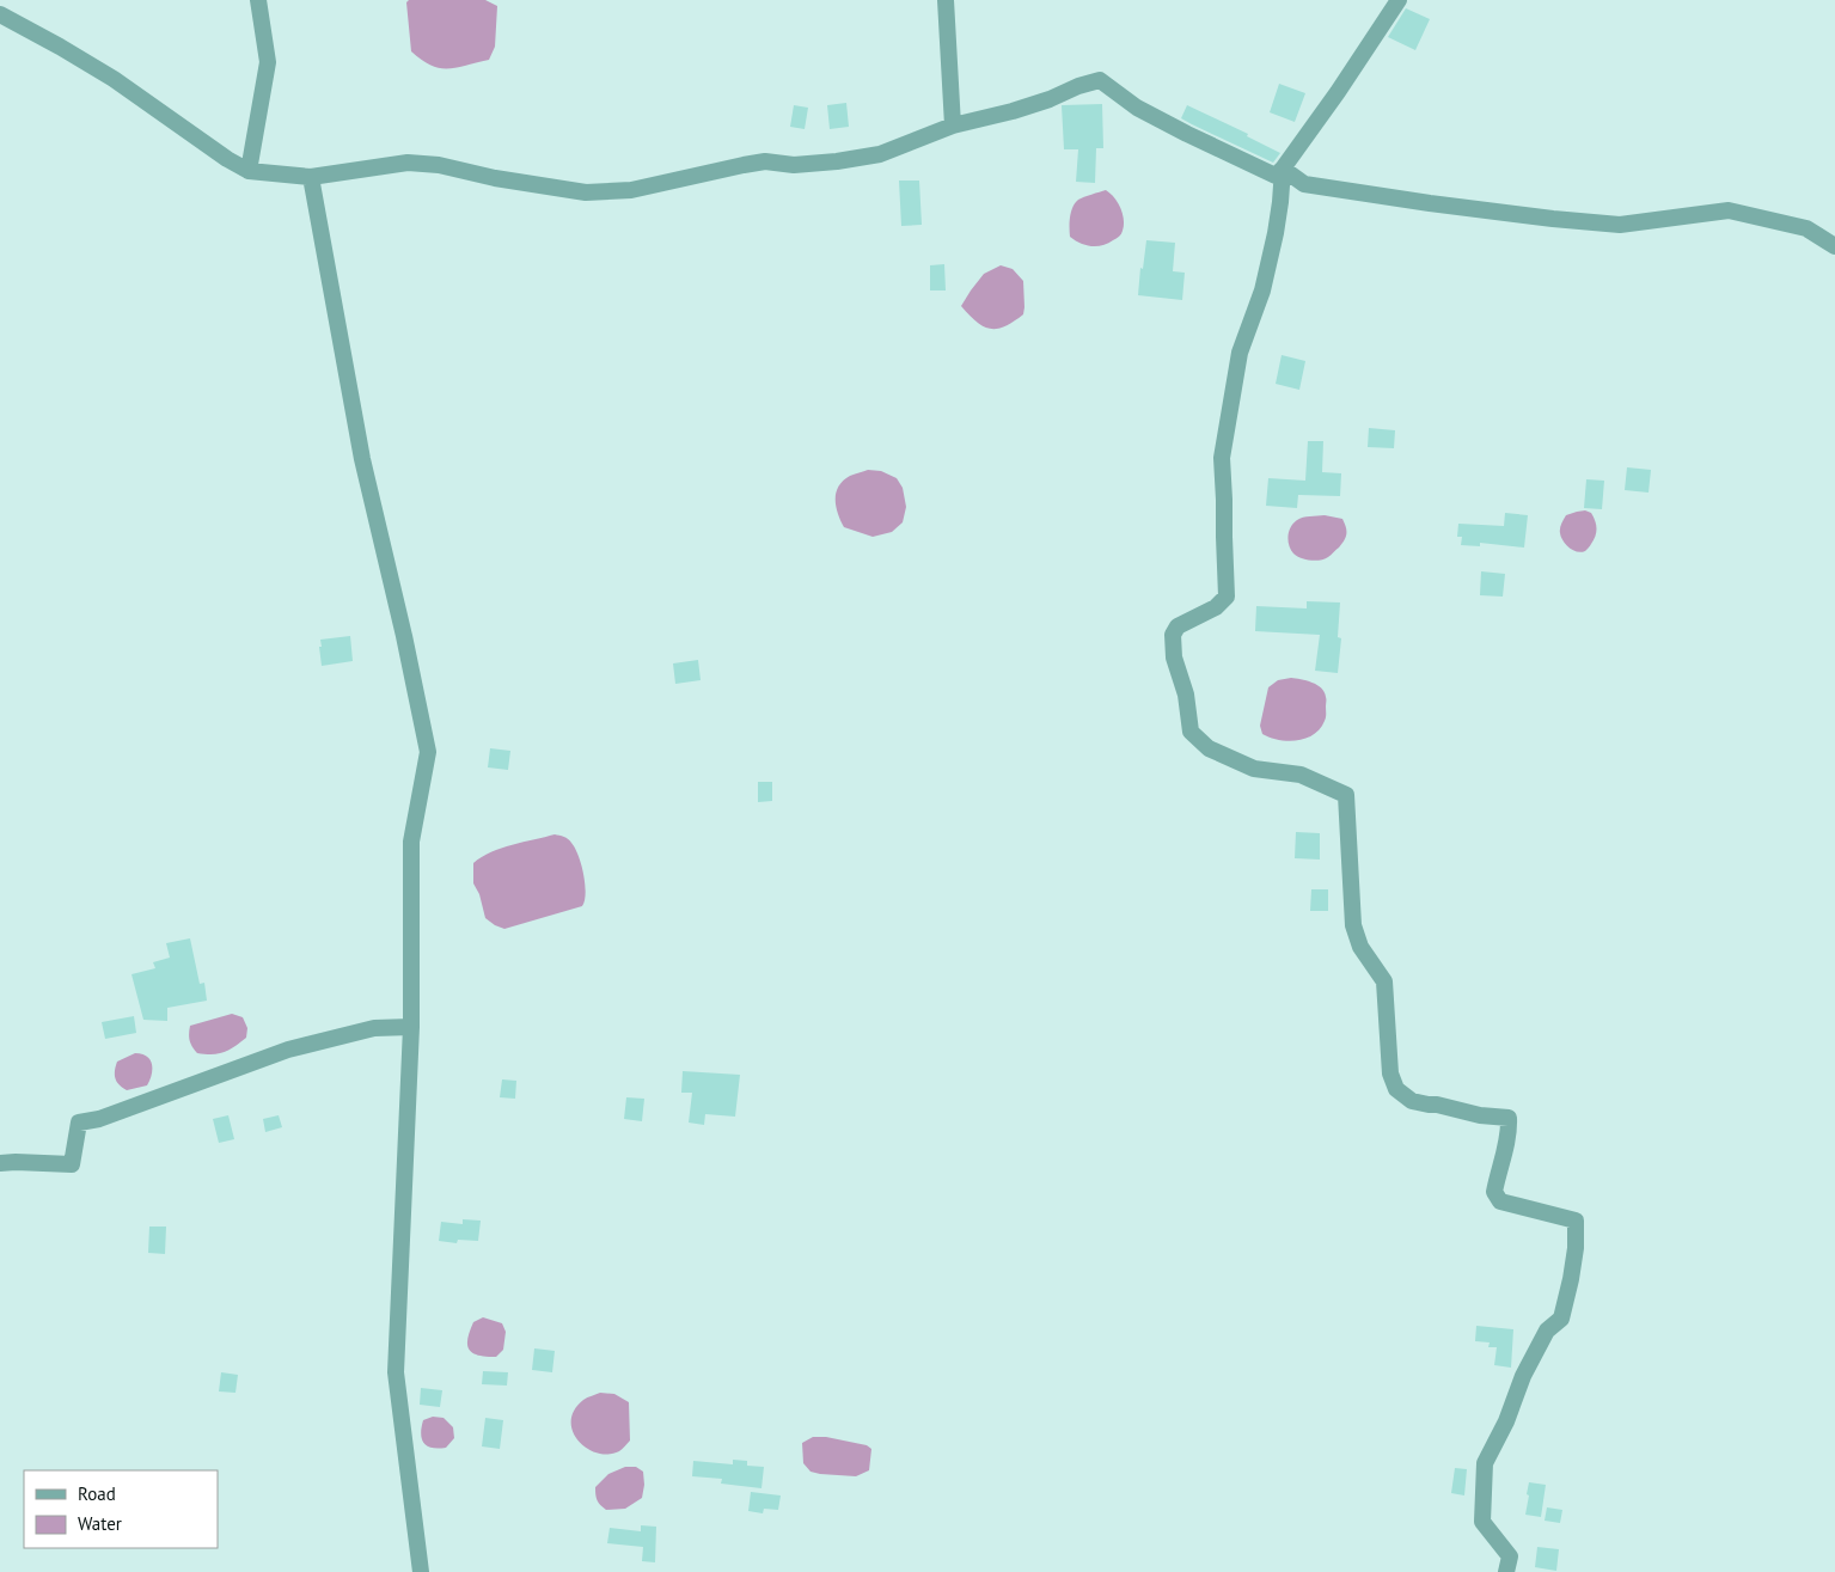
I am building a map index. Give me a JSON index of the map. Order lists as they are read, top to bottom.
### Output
{
  "legend": ["Road", "Water"]
}
